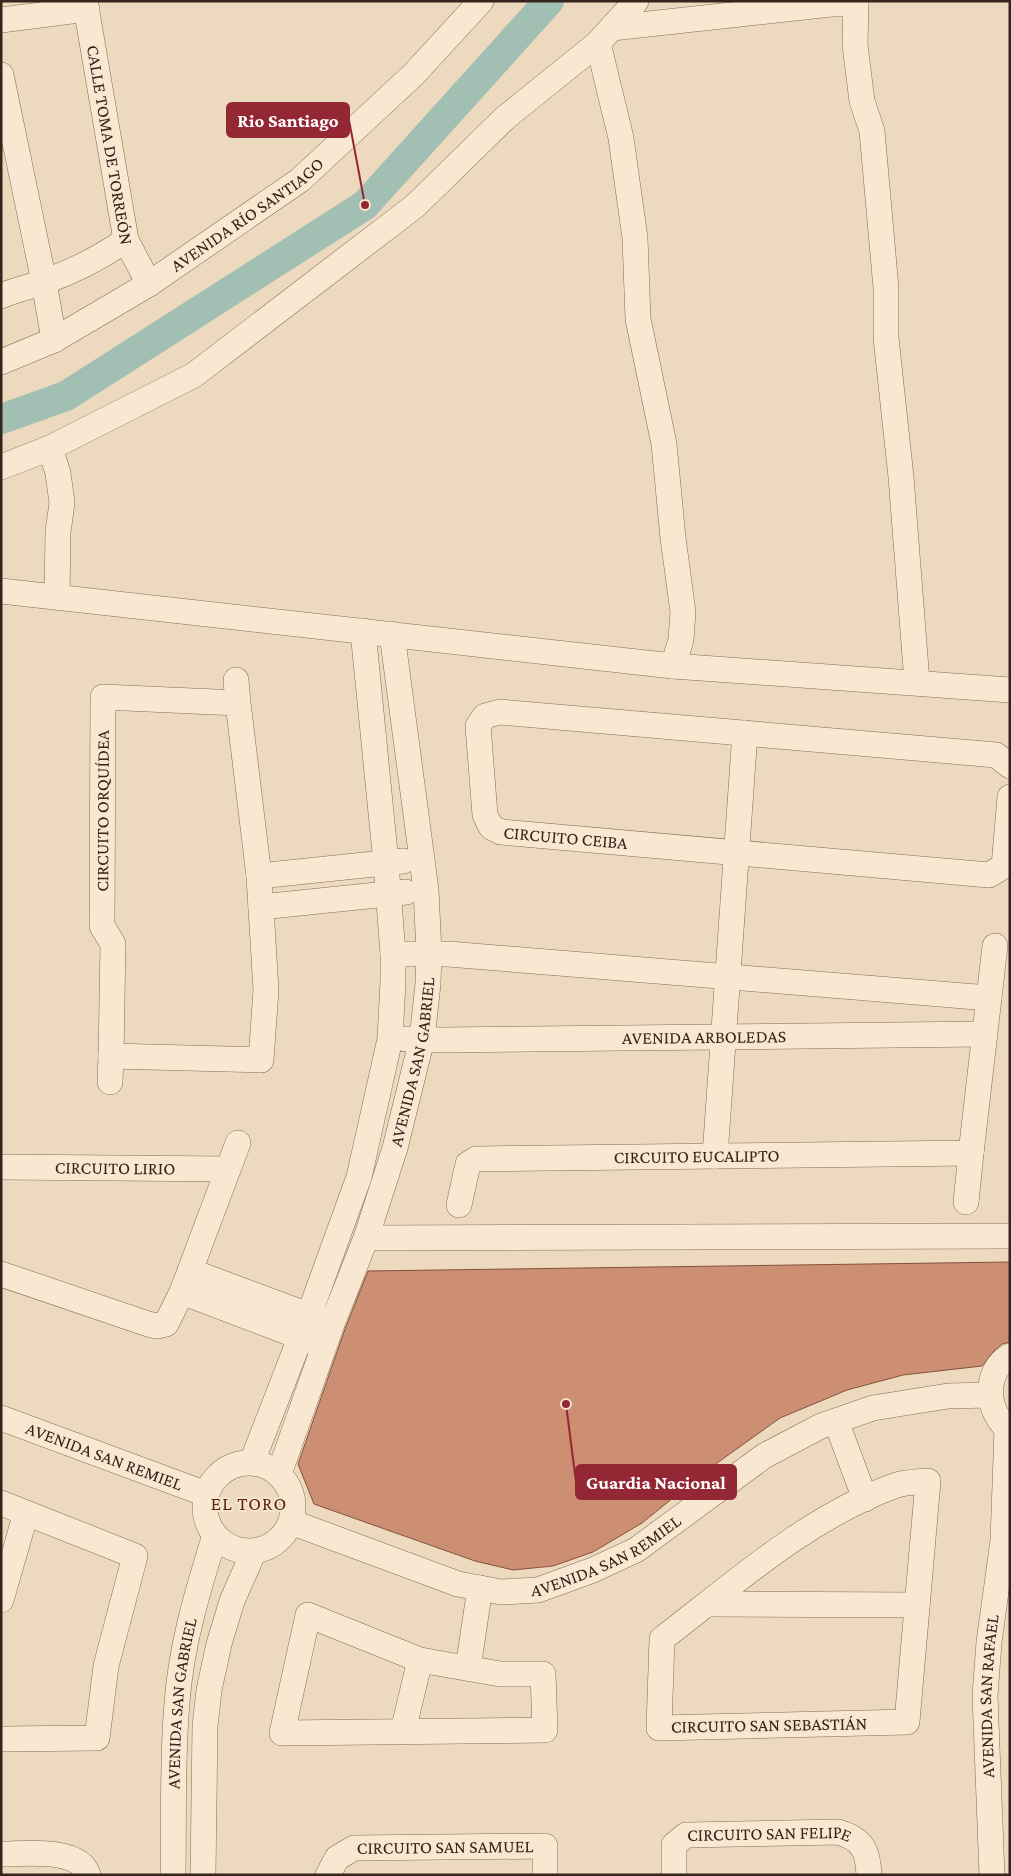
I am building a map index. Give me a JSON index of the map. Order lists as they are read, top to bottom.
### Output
{
  "streets": {
    "street": [
      "CALLE TOMA DE TORREÓN",
      "AVENIDA RÍO SANTIAGO",
      "CIRCUITO ORQUÍDEA",
      "CIRCUITO CEIBA",
      "AVENIDA ARBOLEDAS",
      "AVENIDA SAN GABRIEL",
      "CIRCUITO EUCALIPTO",
      "CIRCUITO LIRIO",
      "AVENIDA SAN REMIEL",
      "AVENIDA SAN RAFAEL",
      "CIRCUITO SAN SEBASTIÁN",
      "CIRCUITO SAN FELIPE",
      "CIRCUITO SAN SAMUEL"
    ]
  },
  "crossings": [
    ["CALLE TOMA DE TORREÓN", "AVENIDA RÍO SANTIAGO"],
    ["AVENIDA ARBOLEDAS", "AVENIDA SAN GABRIEL"],
    ["AVENIDA SAN GABRIEL", "AVENIDA SAN REMIEL"]
  ],
  "districts": ["EL TORO"],
  "places": ["Rio Santiago", "Guardia Nacional"]
}
